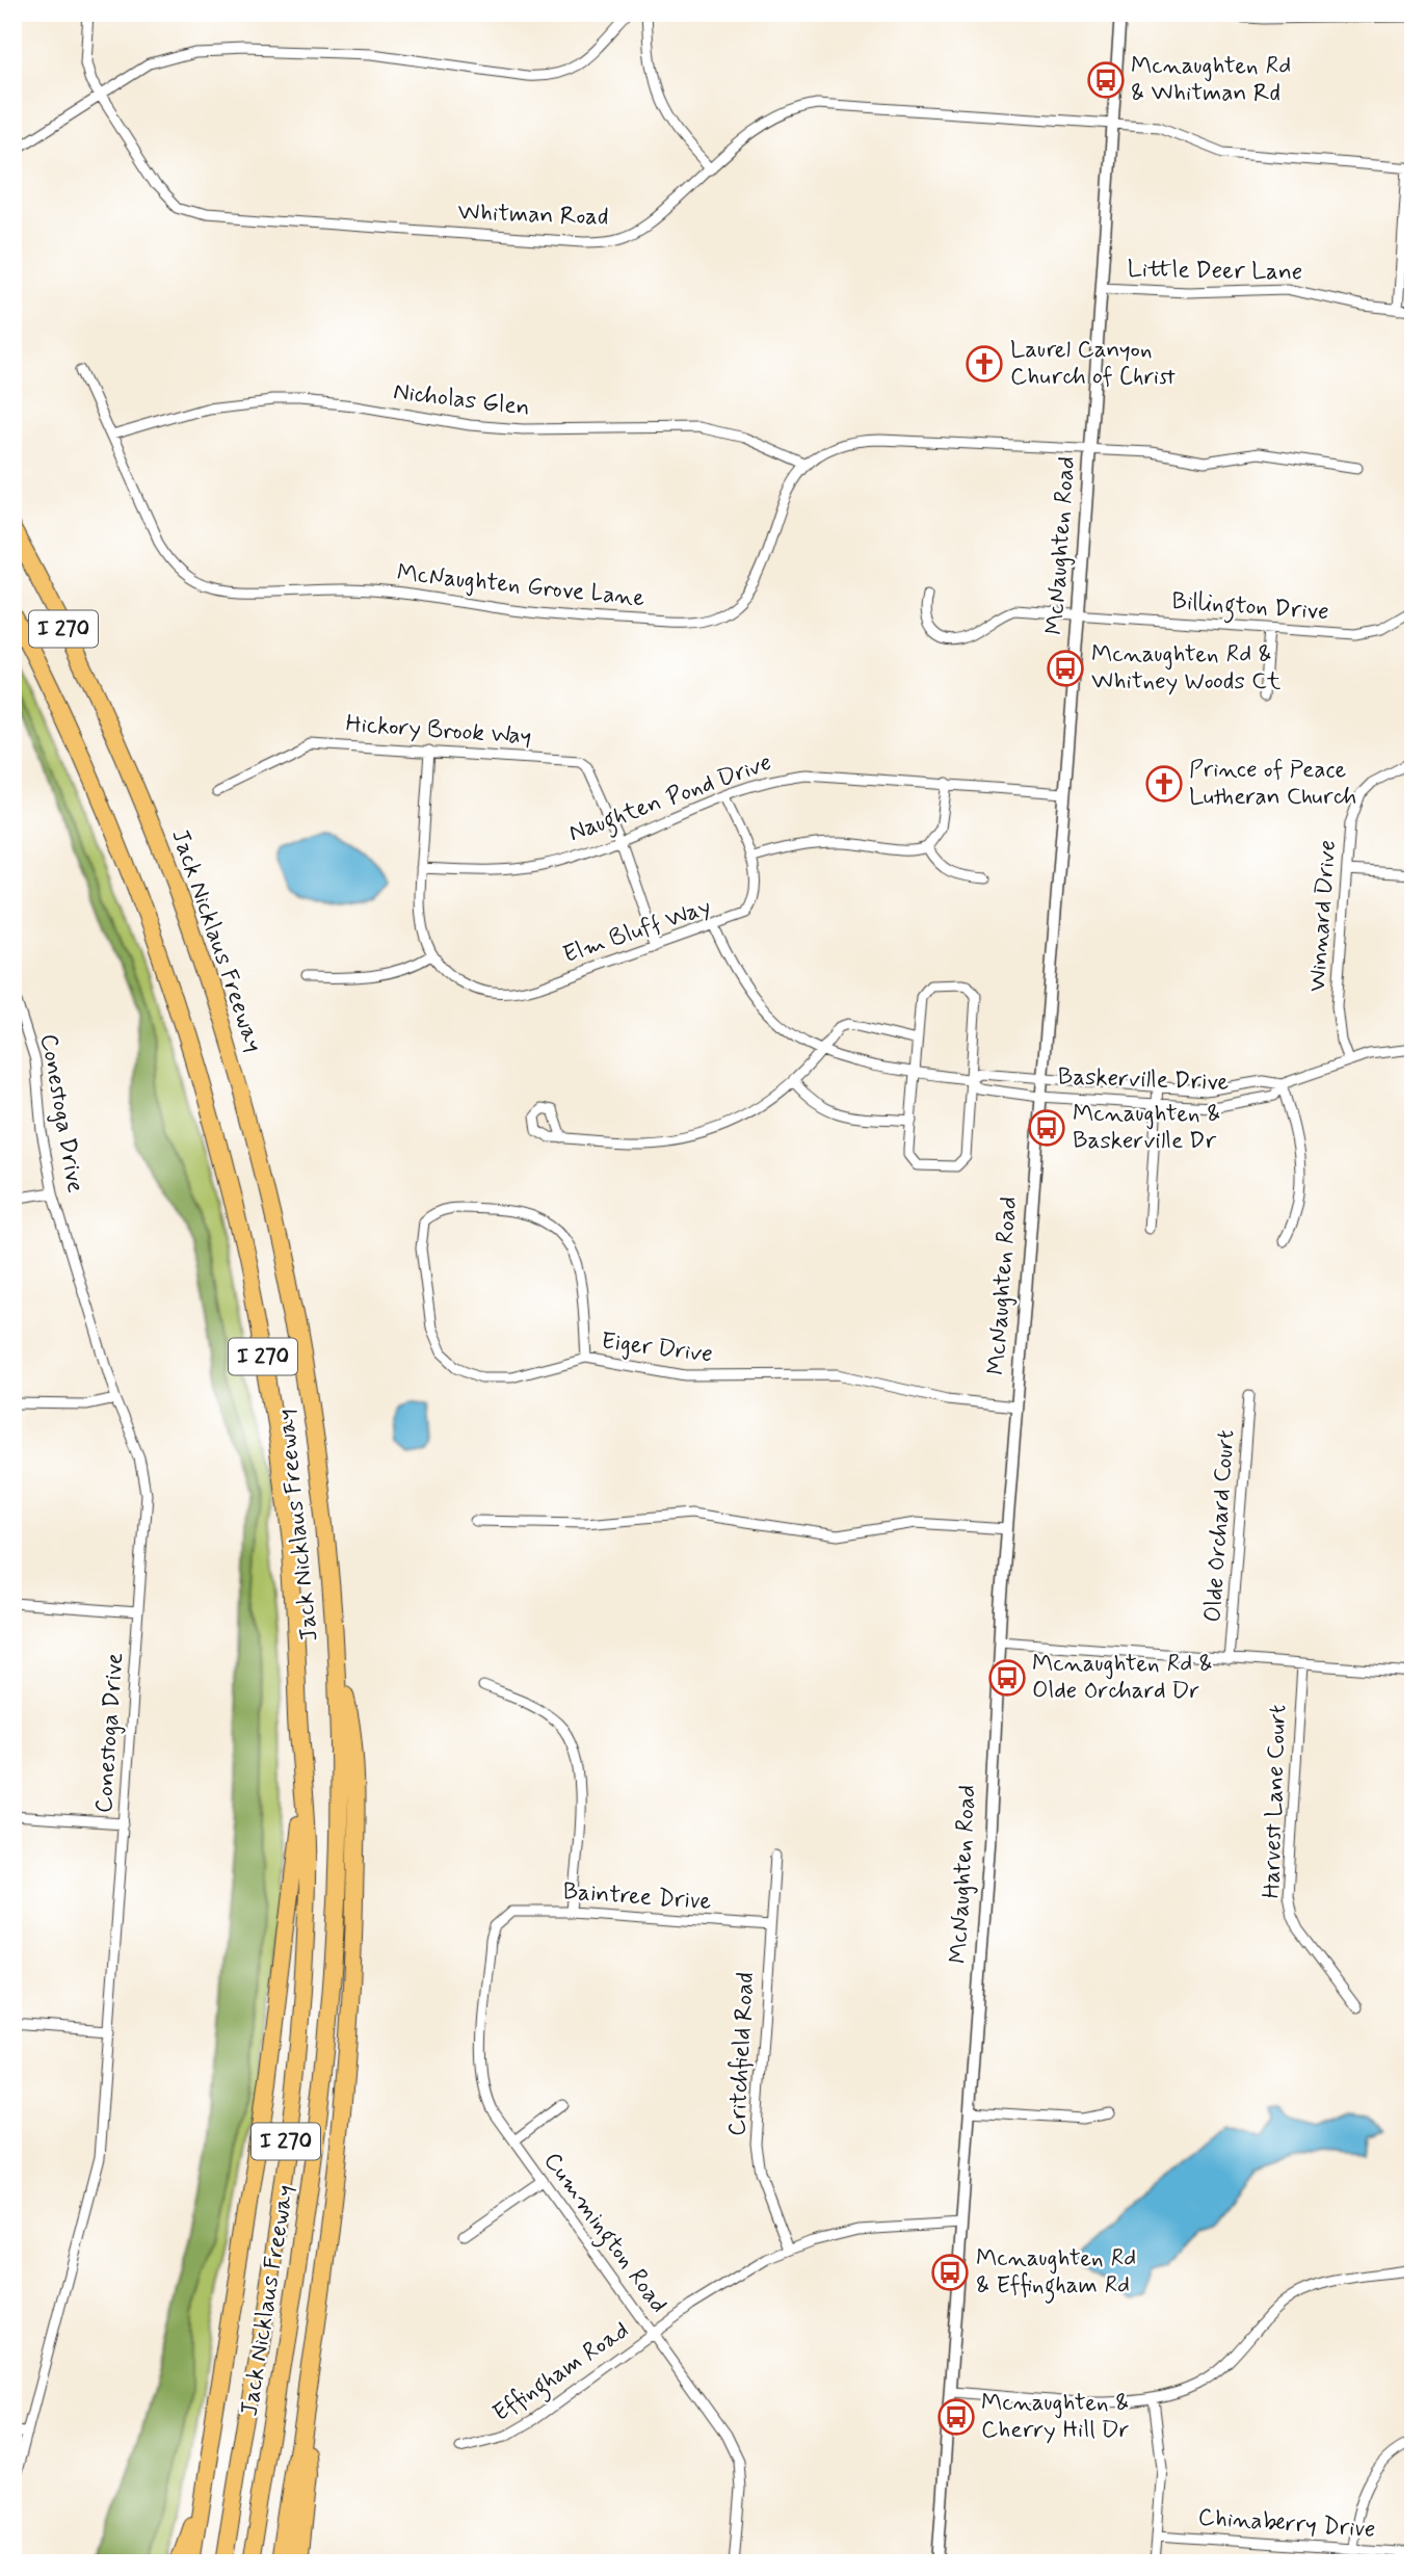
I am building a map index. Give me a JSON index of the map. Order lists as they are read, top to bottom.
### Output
{
  "streets": {
    "highway": ["I 270", "Jack Nicklaus Freeway"],
    "street": [
      "Whitman Road",
      "Little Deer Lane",
      "Nicholas Glen",
      "McNaughten Road",
      "McNaughten Grove Lane",
      "Billington Drive",
      "Hickory Brook Way",
      "Naughten Pond Drive",
      "Winnard Drive",
      "Elm Bluff Way",
      "Baskerville Drive",
      "Conestoga Drive",
      "Eiger Drive",
      "Olde Orchard Court",
      "Harvest Lane Court",
      "Baintree Drive",
      "Critchfield Road",
      "Cummington Road",
      "Effingham Road",
      "Chinaberry Drive"
    ]
  },
  "crossings": [
    ["Whitman Road", "McNaughten Road"],
    ["Little Deer Lane", "McNaughten Road"],
    ["Nicholas Glen", "McNaughten Grove Lane"],
    ["McNaughten Road", "McNaughten Grove Lane"],
    ["McNaughten Road", "Billington Drive"],
    ["McNaughten Road", "Naughten Pond Drive"],
    ["McNaughten Road", "Baskerville Drive"],
    ["McNaughten Road", "Eiger Drive"],
    ["McNaughten Road", "Effingham Road"],
    ["Hickory Brook Way", "Naughten Pond Drive"],
    ["Naughten Pond Drive", "Elm Bluff Way"],
    ["Winnard Drive", "Baskerville Drive"],
    ["Baintree Drive", "Critchfield Road"],
    ["Baintree Drive", "Cummington Road"],
    ["Critchfield Road", "Effingham Road"],
    ["Cummington Road", "Effingham Road"]
  ],
  "places": {
    "bus stop": [
      "Mcnaughten Rd & Whitman Rd",
      "Mcnaughten Rd & Whitney Woods Ct",
      "Mcnaughten & Baskerville Dr",
      "Mcnaughten Rd & Olde Orchard Dr",
      "Mcnaughten Rd & Effingham Rd",
      "Mcnaughten & Cherry Hill Dr"
    ],
    "church": ["Laurel Canyon Church of Christ", "Prince of Peace Lutheran Church"]
  }
}
